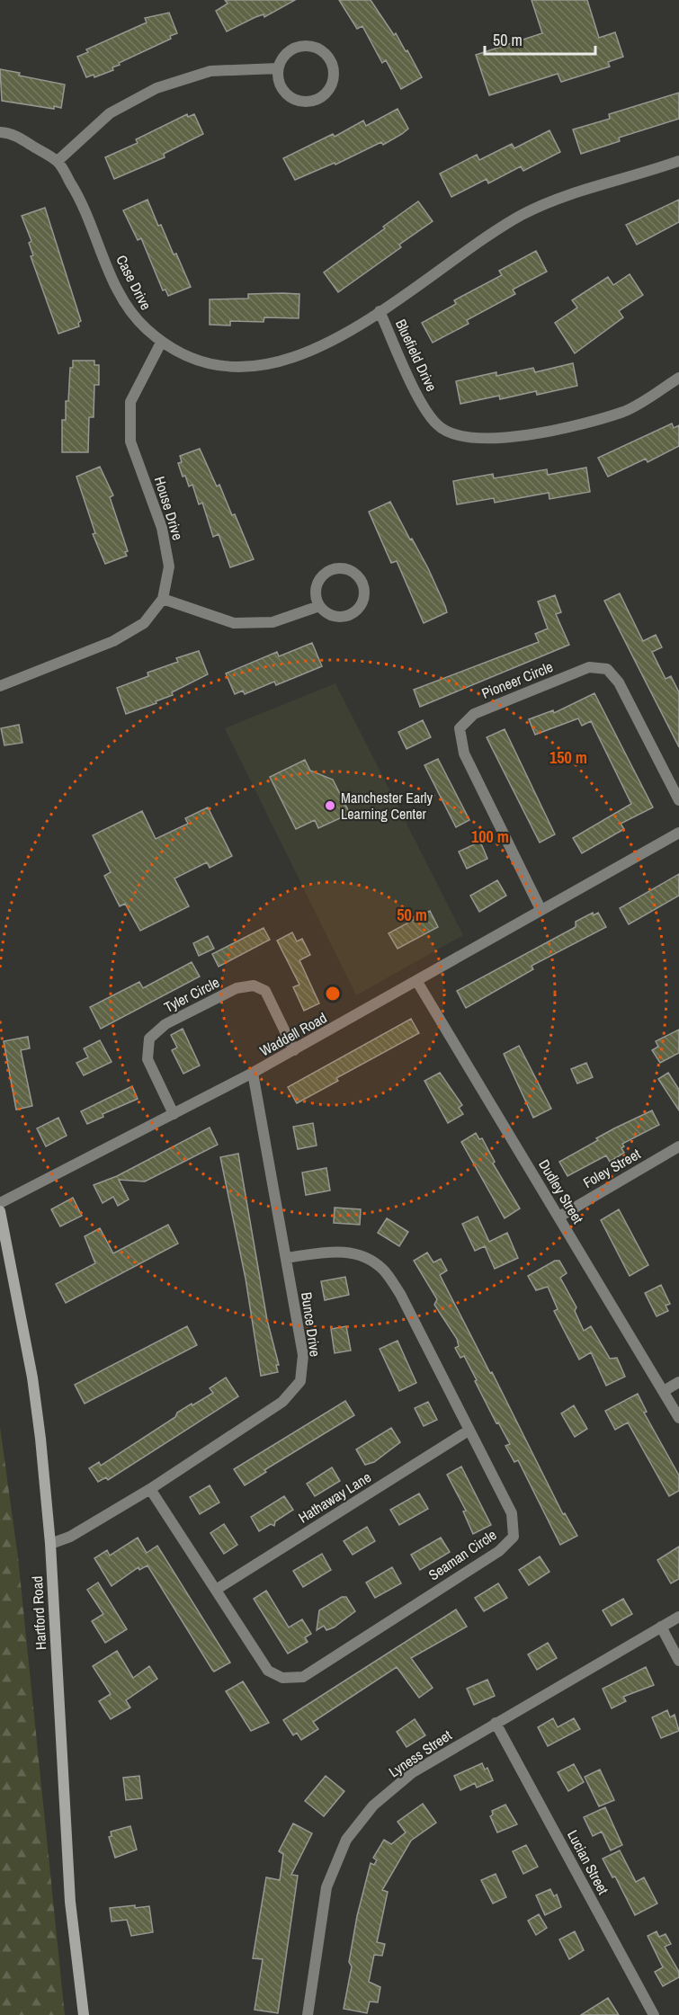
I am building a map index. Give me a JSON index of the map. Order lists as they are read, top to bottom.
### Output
{
  "streets": {
    "main road": ["Hartford Road"],
    "street": [
      "Case Drive",
      "Bluefield Drive",
      "House Drive",
      "Pioneer Circle",
      "Tyler Circle",
      "Waddell Road",
      "Foley Street",
      "Dudley Street",
      "Bunce Drive",
      "Hathaway Lane",
      "Seaman Circle",
      "Lyness Street",
      "Lucian Street"
    ]
  },
  "crossings": [
    ["Case Drive", "Bluefield Drive"],
    ["Case Drive", "House Drive"],
    ["Pioneer Circle", "Waddell Road"],
    ["Tyler Circle", "Waddell Road"],
    ["Waddell Road", "Dudley Street"],
    ["Waddell Road", "Bunce Drive"],
    ["Foley Street", "Dudley Street"],
    ["Bunce Drive", "Seaman Circle"],
    ["Bunce Drive", "Hartford Road"],
    ["Hathaway Lane", "Seaman Circle"],
    ["Lyness Street", "Lucian Street"]
  ],
  "places": ["Manchester Early Learning Center"],
  "scale_bar": "50 m",
  "rings": ["150 m", "100 m", "50 m"]
}
